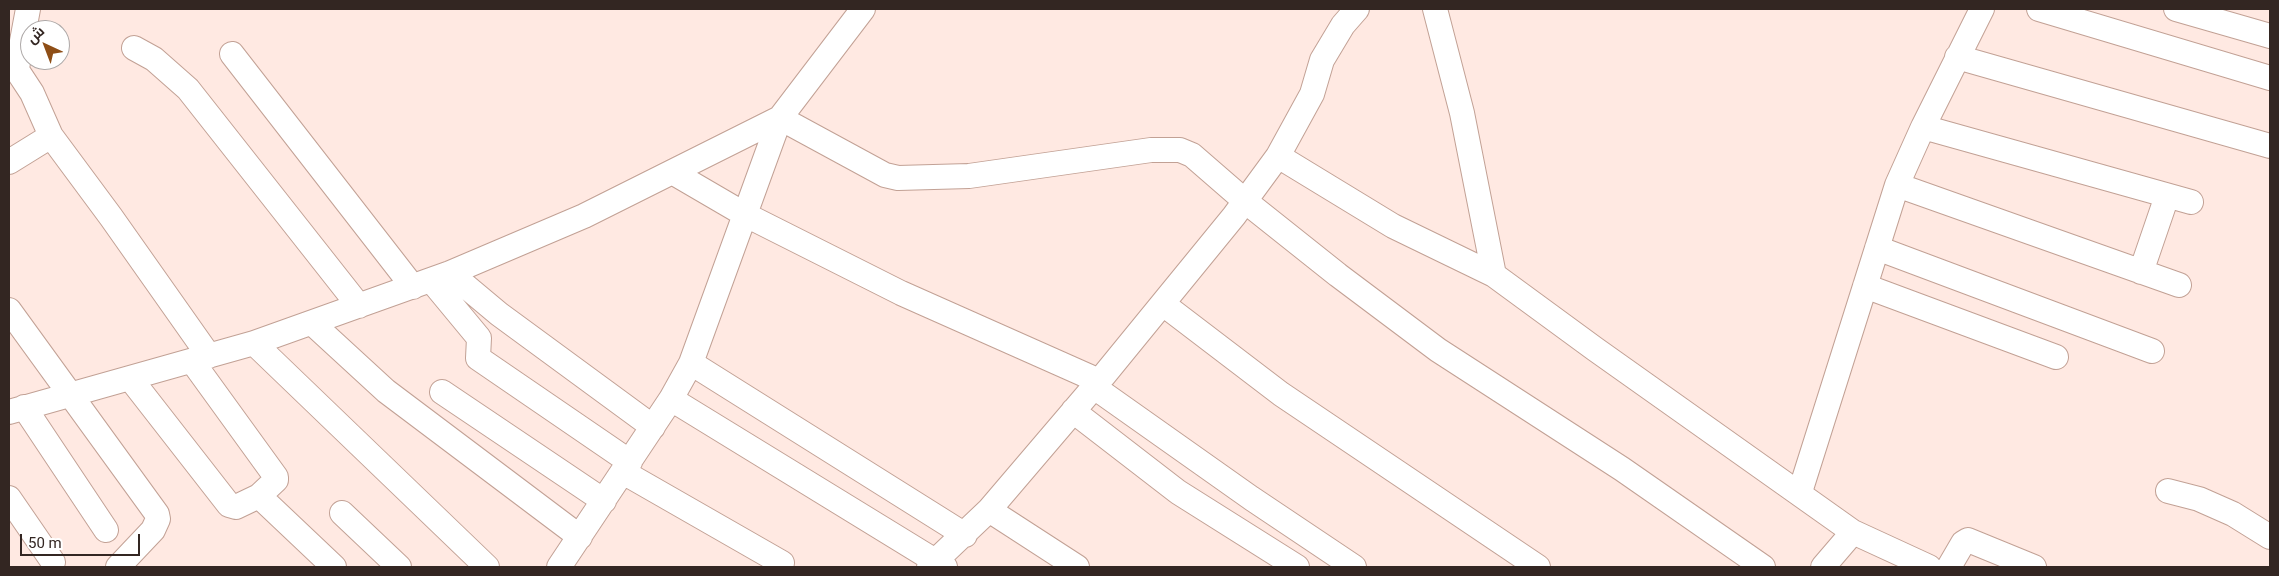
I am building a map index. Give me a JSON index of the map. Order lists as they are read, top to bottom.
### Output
{
  "scale_bar": "50 m",
  "north": "top left"
}
